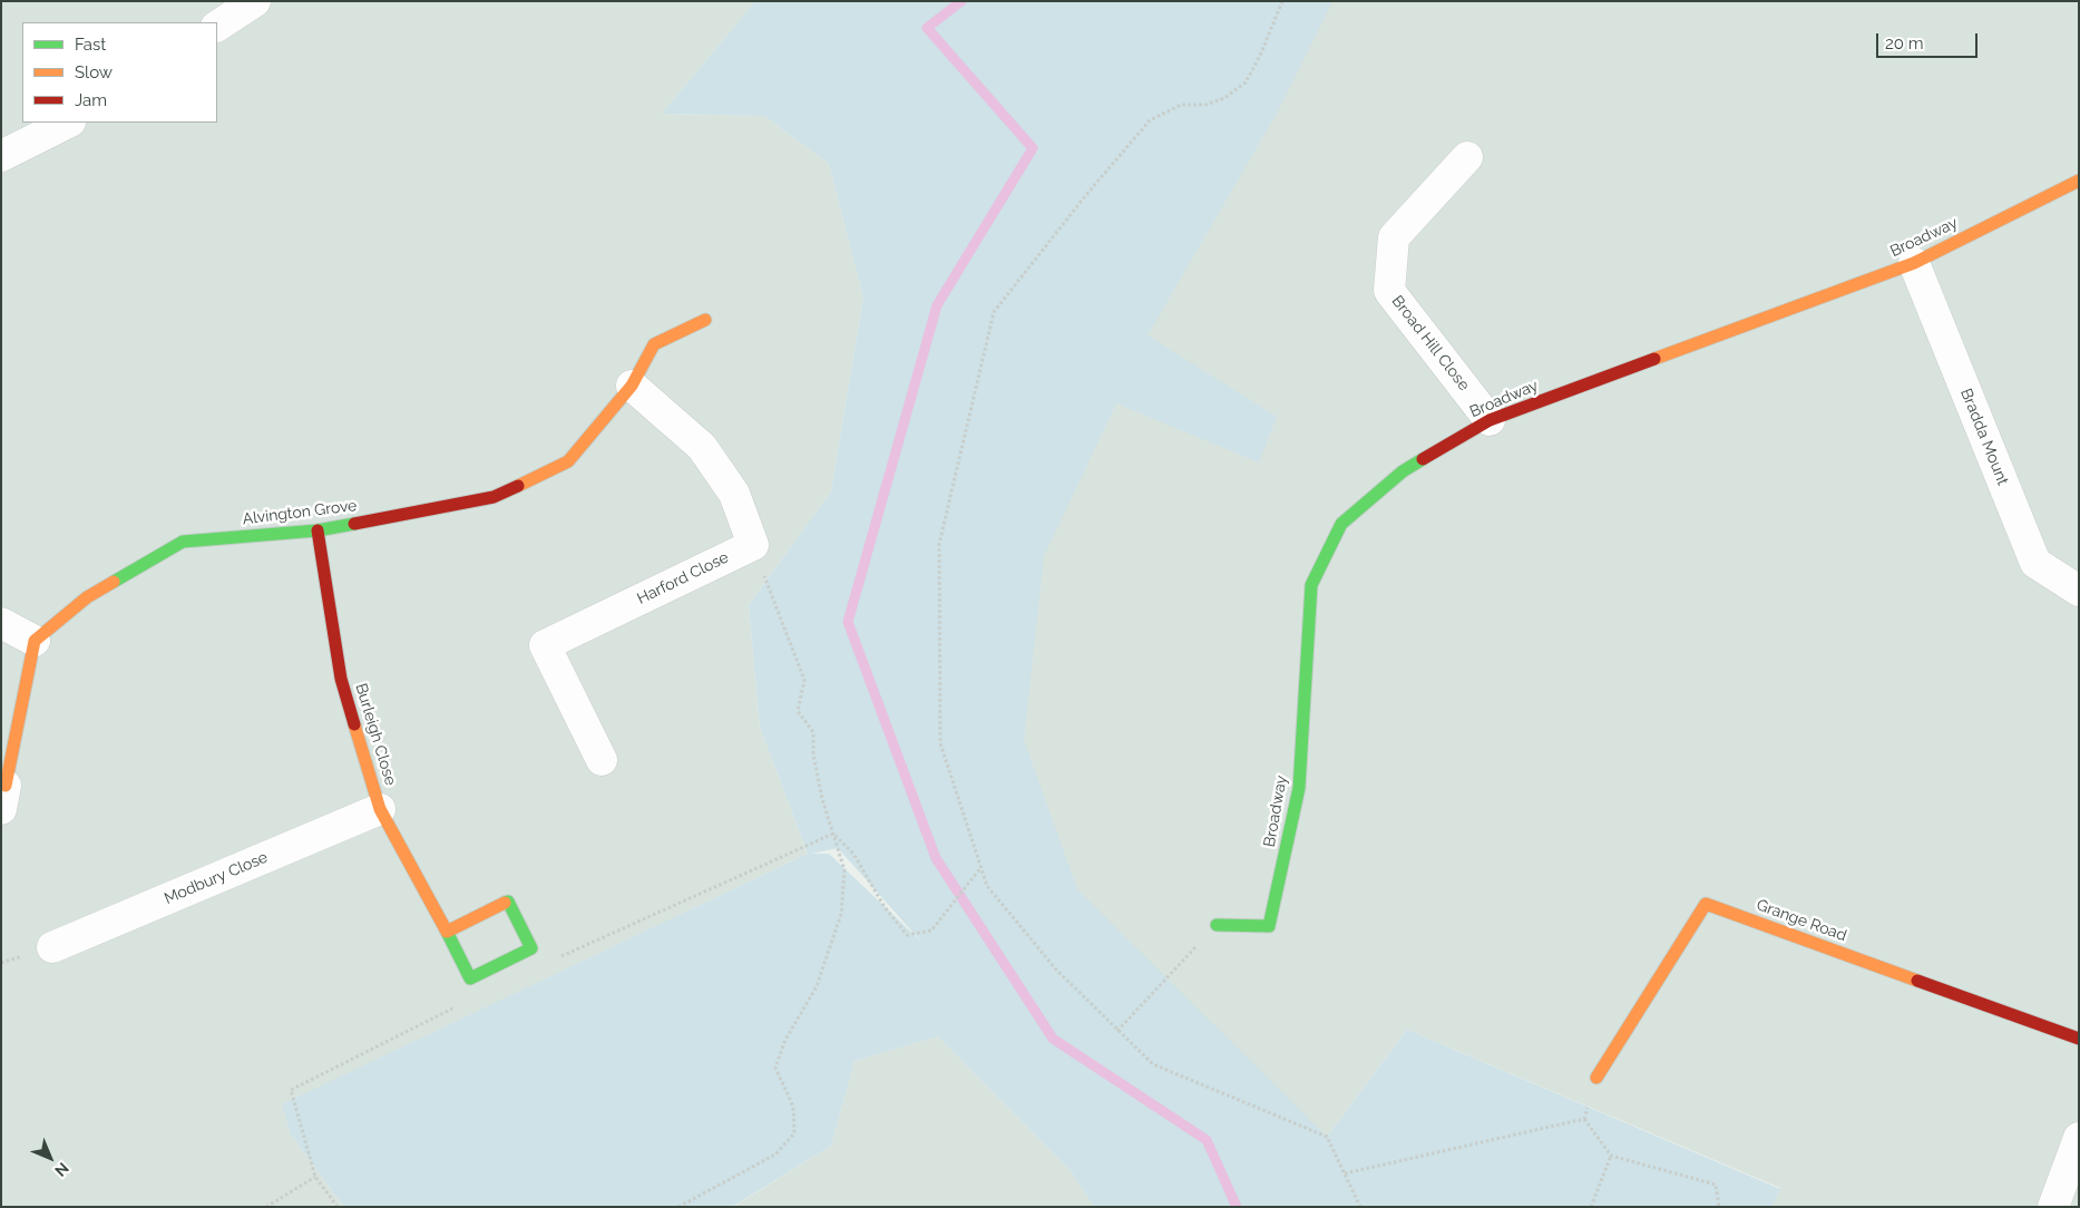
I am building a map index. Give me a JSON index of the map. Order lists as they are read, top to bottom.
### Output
{
  "streets": {
    "street": [
      "Broadway",
      "Broad Hill Close",
      "Bradda Mount",
      "Alvington Grove",
      "Harford Close",
      "Burleigh Close",
      "Modbury Close",
      "Grange Road"
    ]
  },
  "crossings": [
    ["Broadway", "Broad Hill Close"],
    ["Broadway", "Bradda Mount"],
    ["Alvington Grove", "Burleigh Close"],
    ["Burleigh Close", "Modbury Close"]
  ],
  "legend": ["Fast", "Slow", "Jam"],
  "scale_bar": "20 m",
  "north": "bottom right"
}
